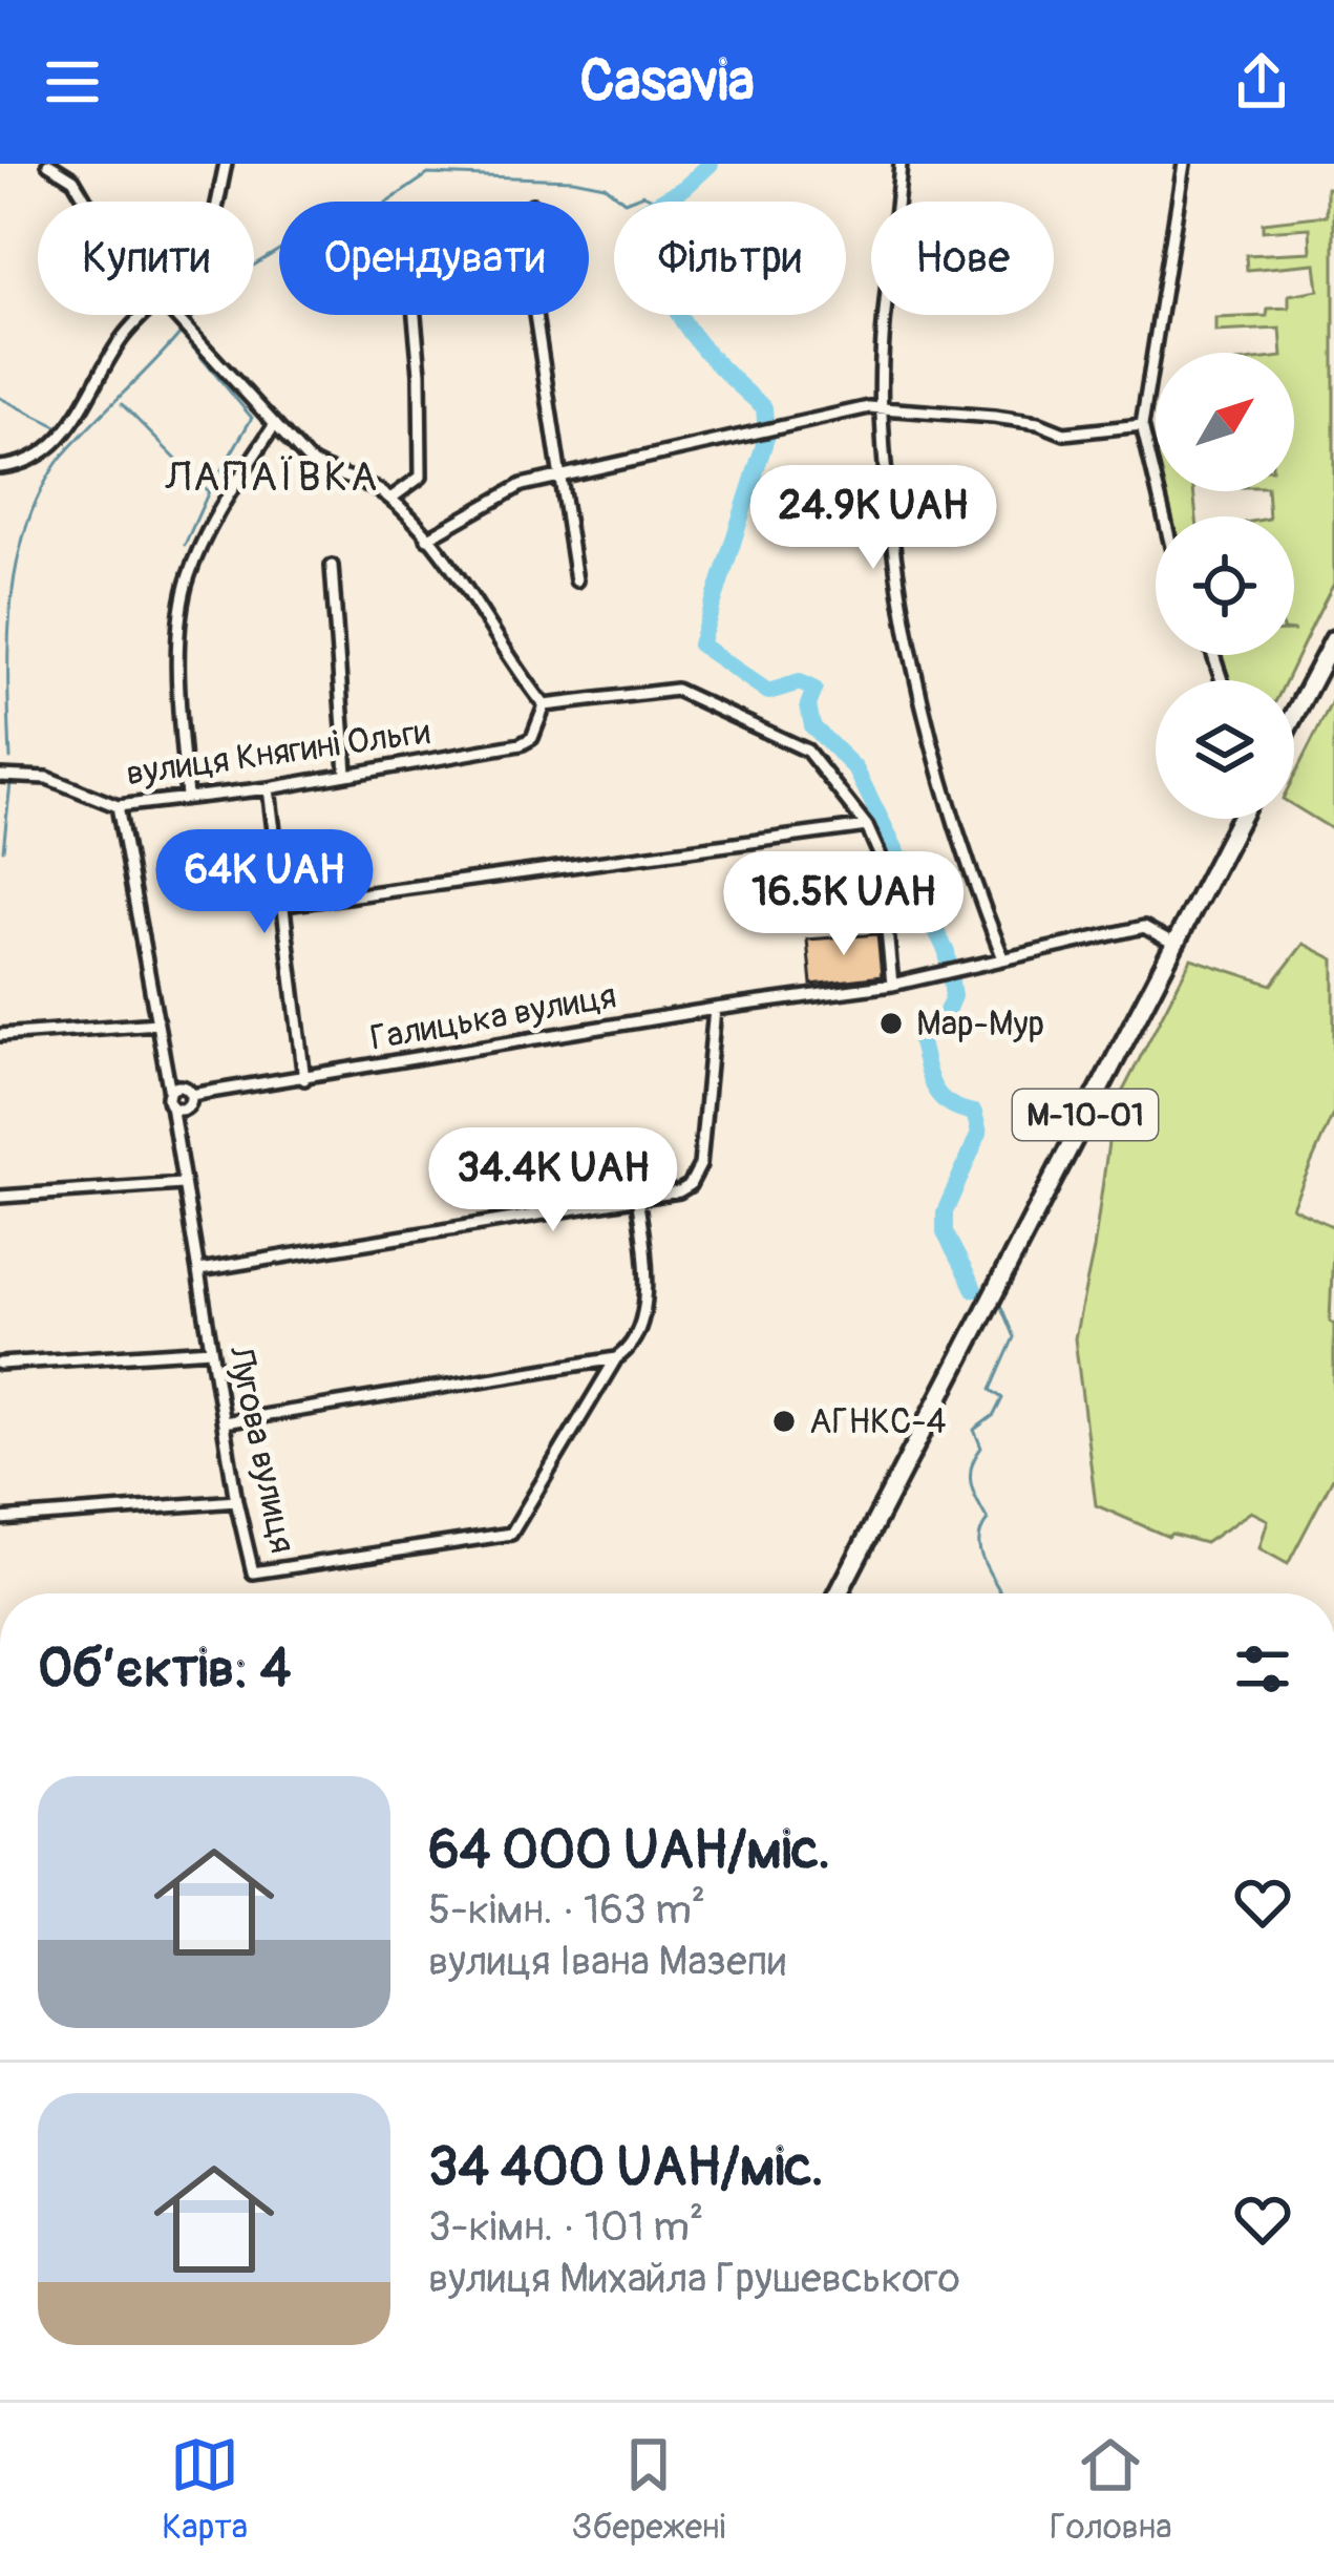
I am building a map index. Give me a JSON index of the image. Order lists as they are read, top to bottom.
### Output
{
  "streets": {
    "highway": ["М-10-01"],
    "street": ["вулиця Княгині Ольги", "Галицька вулиця", "Лугова вулиця"]
  },
  "crossings": [
    ["Галицька вулиця", "М-10-01"]
  ],
  "districts": ["ЛАПАЇВКА"],
  "places": ["Мар-Мур", "АГНКС-4"],
  "north": "top right",
  "page": {
    "header": "Casavia",
    "chip": [
      "Купити",
      "Орендувати",
      "Фільтри",
      "Нове"
    ],
    "price": [
      "24.9K UAH",
      "64K UAH",
      "16.5K UAH",
      "34.4K UAH"
    ],
    "heading": "Об’єктів: 4",
    "list": [
      {
        "name": "64 000 UAH/міс.",
        "note": "5-кімн. · 163 m² · вулиця Івана Мазепи"
      },
      {
        "name": "34 400 UAH/міс.",
        "note": "3-кімн. · 101 m² · вулиця Михайла Грушевського"
      }
    ],
    "tabs": ["Карта", "Збережені", "Головна"]
  }
}
